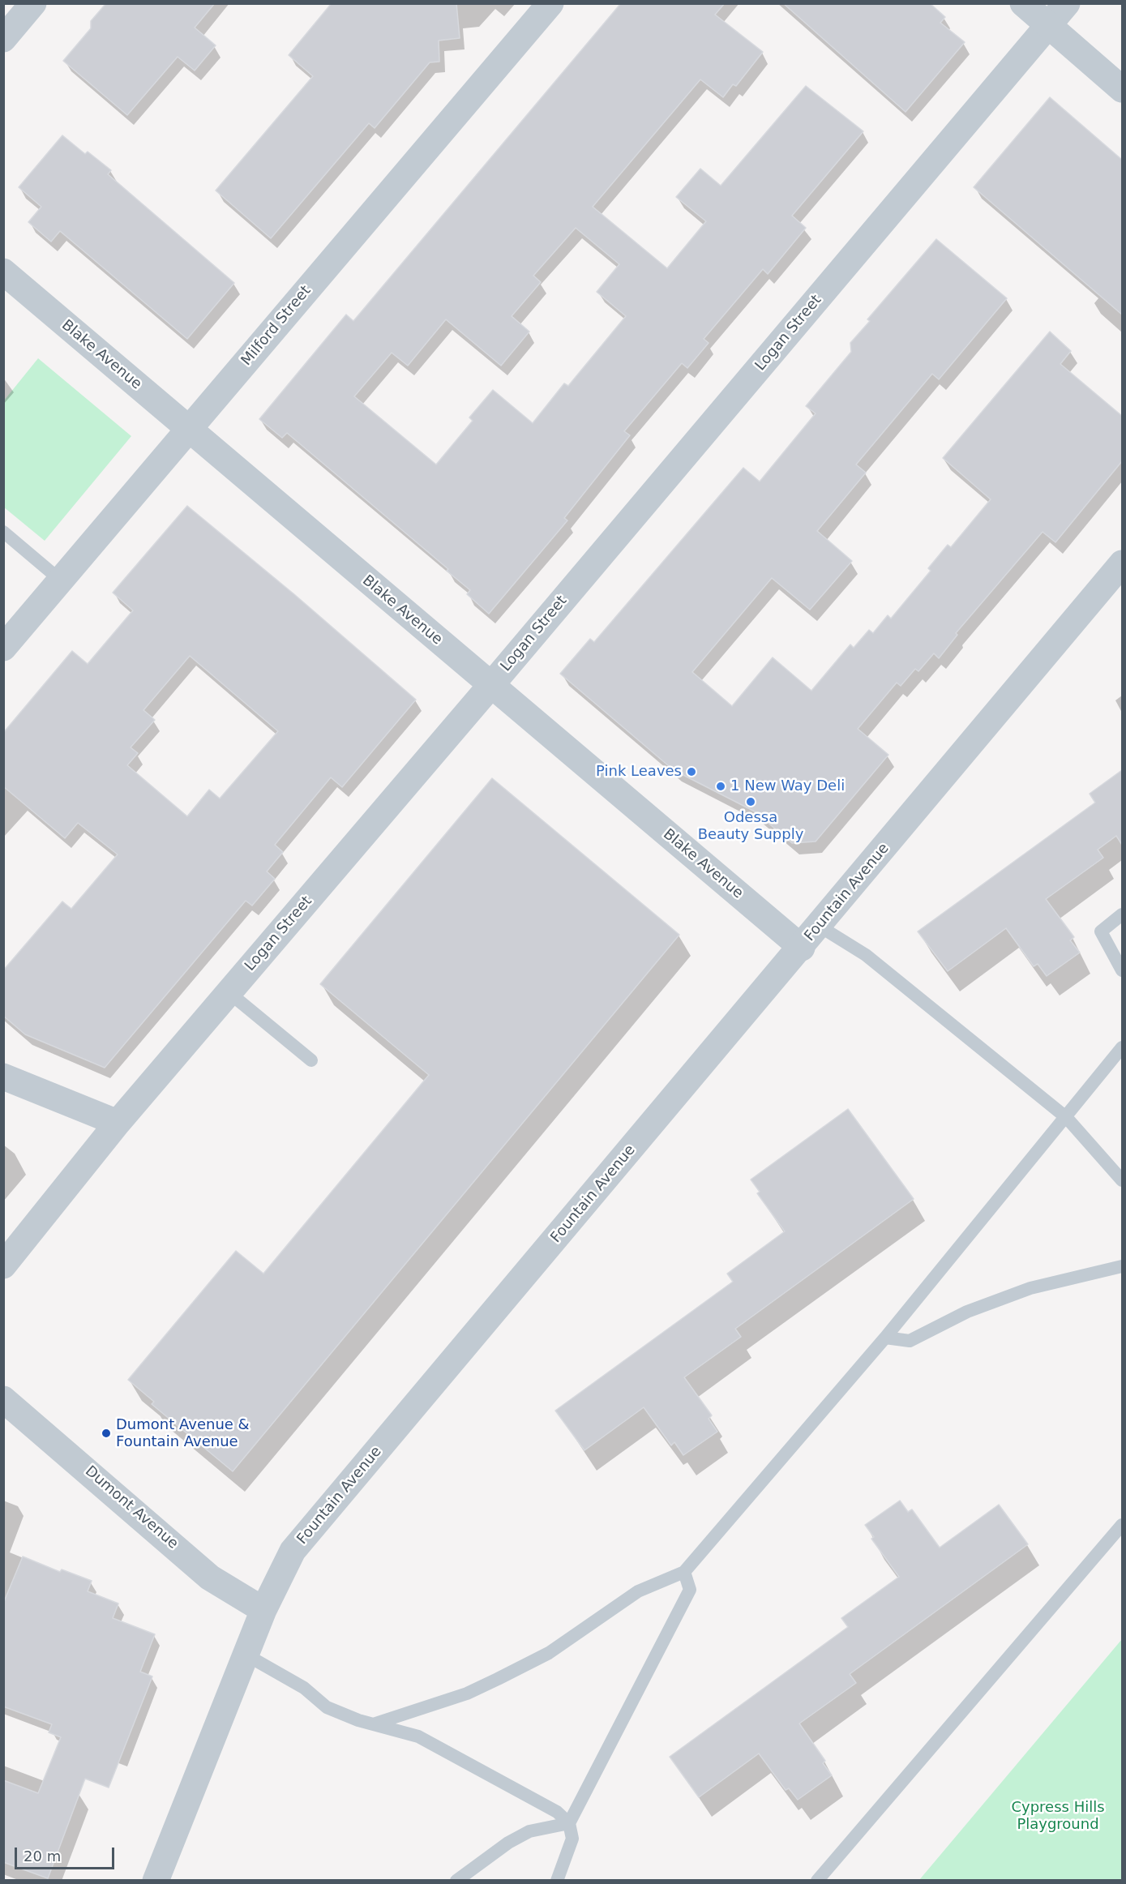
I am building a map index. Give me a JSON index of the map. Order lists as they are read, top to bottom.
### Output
{
  "streets": {
    "street": [
      "Milford Street",
      "Logan Street",
      "Blake Avenue",
      "Fountain Avenue",
      "Dumont Avenue"
    ]
  },
  "crossings": [
    ["Milford Street", "Blake Avenue"],
    ["Logan Street", "Blake Avenue"],
    ["Blake Avenue", "Fountain Avenue"],
    ["Fountain Avenue", "Dumont Avenue"]
  ],
  "parks": ["Cypress Hills Playground"],
  "places": [
    "Pink Leaves",
    "1 New Way Deli",
    "Odessa Beauty Supply",
    "Dumont Avenue & Fountain Avenue"
  ],
  "scale_bar": "20 m"
}
